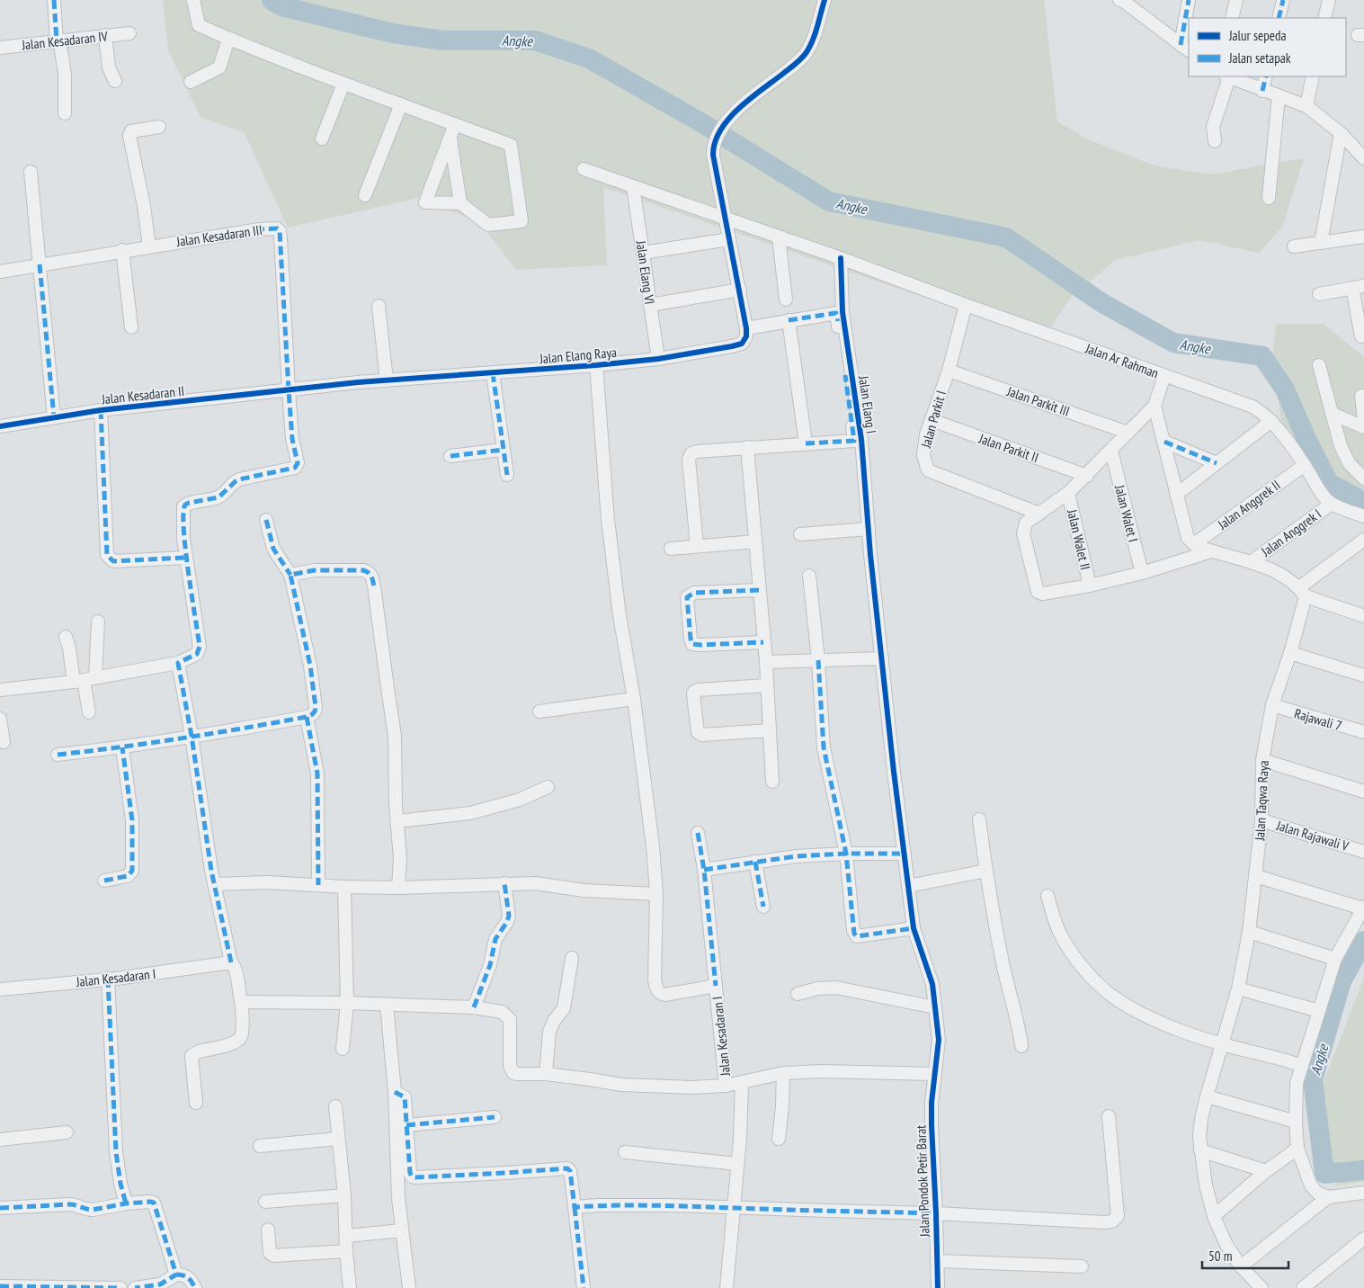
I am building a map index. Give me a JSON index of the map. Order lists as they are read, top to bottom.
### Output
{
  "streets": {
    "street": [
      "Jalan Kesadaran IV",
      "Jalan Kesadaran III",
      "Jalan Elang VI",
      "Jalan Elang Raya",
      "Jalan Ar Rahman",
      "Jalan Kesadaran II",
      "Jalan Parkit III",
      "Jalan Elang I",
      "Jalan Parkit I",
      "Jalan Parkit II",
      "Jalan Anggrek II",
      "Jalan Walet I",
      "Jalan Anggrek I",
      "Jalan Walet II",
      "Rajawali 7",
      "Jalan Taqwa Raya",
      "Jalan Rajawali V",
      "Jalan Kesadaran I",
      "Jalan Pondok Petir Barat"
    ]
  },
  "crossings": [
    ["Jalan Kesadaran III", "Jalan Elang Raya"],
    ["Jalan Kesadaran III", "Jalan Kesadaran II"],
    ["Jalan Elang VI", "Jalan Elang Raya"],
    ["Jalan Elang Raya", "Jalan Kesadaran II"],
    ["Jalan Ar Rahman", "Jalan Elang I"],
    ["Jalan Ar Rahman", "Jalan Parkit I"],
    ["Jalan Ar Rahman", "Jalan Anggrek II"],
    ["Jalan Ar Rahman", "Jalan Anggrek I"],
    ["Jalan Parkit III", "Jalan Parkit I"],
    ["Jalan Elang I", "Jalan Pondok Petir Barat"],
    ["Jalan Parkit I", "Jalan Parkit II"],
    ["Rajawali 7", "Jalan Taqwa Raya"],
    ["Jalan Taqwa Raya", "Jalan Rajawali V"]
  ],
  "water": ["Angke"],
  "legend": ["Jalur sepeda", "Jalan setapak"],
  "scale_bar": "50 m"
}
